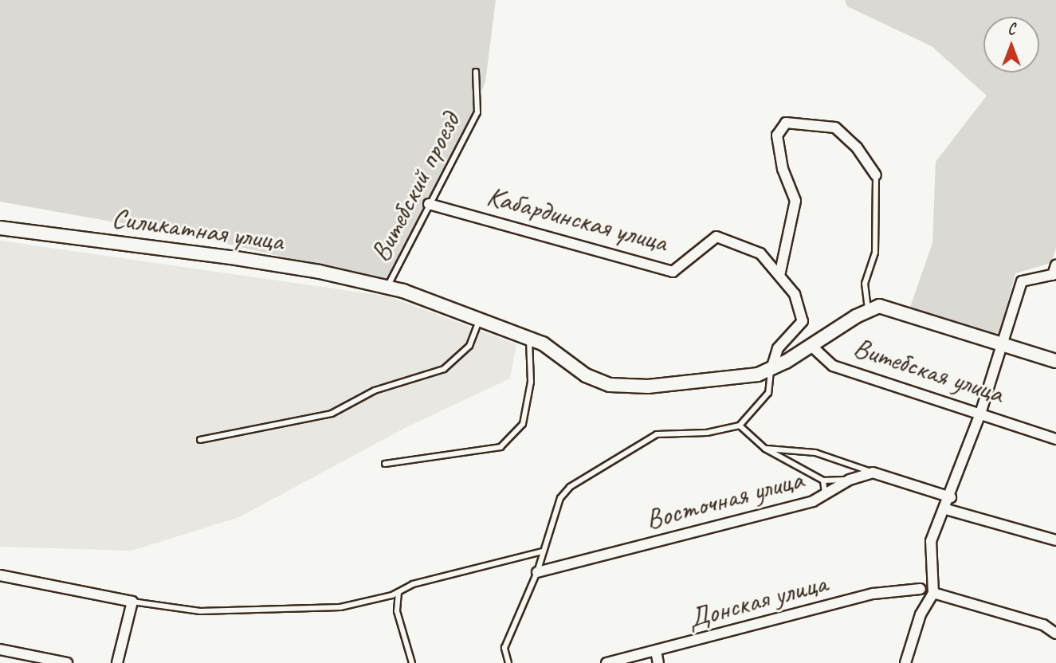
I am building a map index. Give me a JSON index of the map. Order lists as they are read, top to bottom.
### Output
{
  "streets": {
    "street": [
      "Кабардинская улица",
      "Силикатная улица",
      "Витебская улица",
      "Восточная улица",
      "Донская улица"
    ],
    "lane": ["Витебский проезд"]
  },
  "crossings": [
    ["Витебский проезд", "Кабардинская улица"],
    ["Витебский проезд", "Силикатная улица"],
    ["Витебский проезд", "Витебская улица"],
    ["Кабардинская улица", "Витебская улица"],
    ["Силикатная улица", "Витебская улица"]
  ],
  "north": "top"
}
